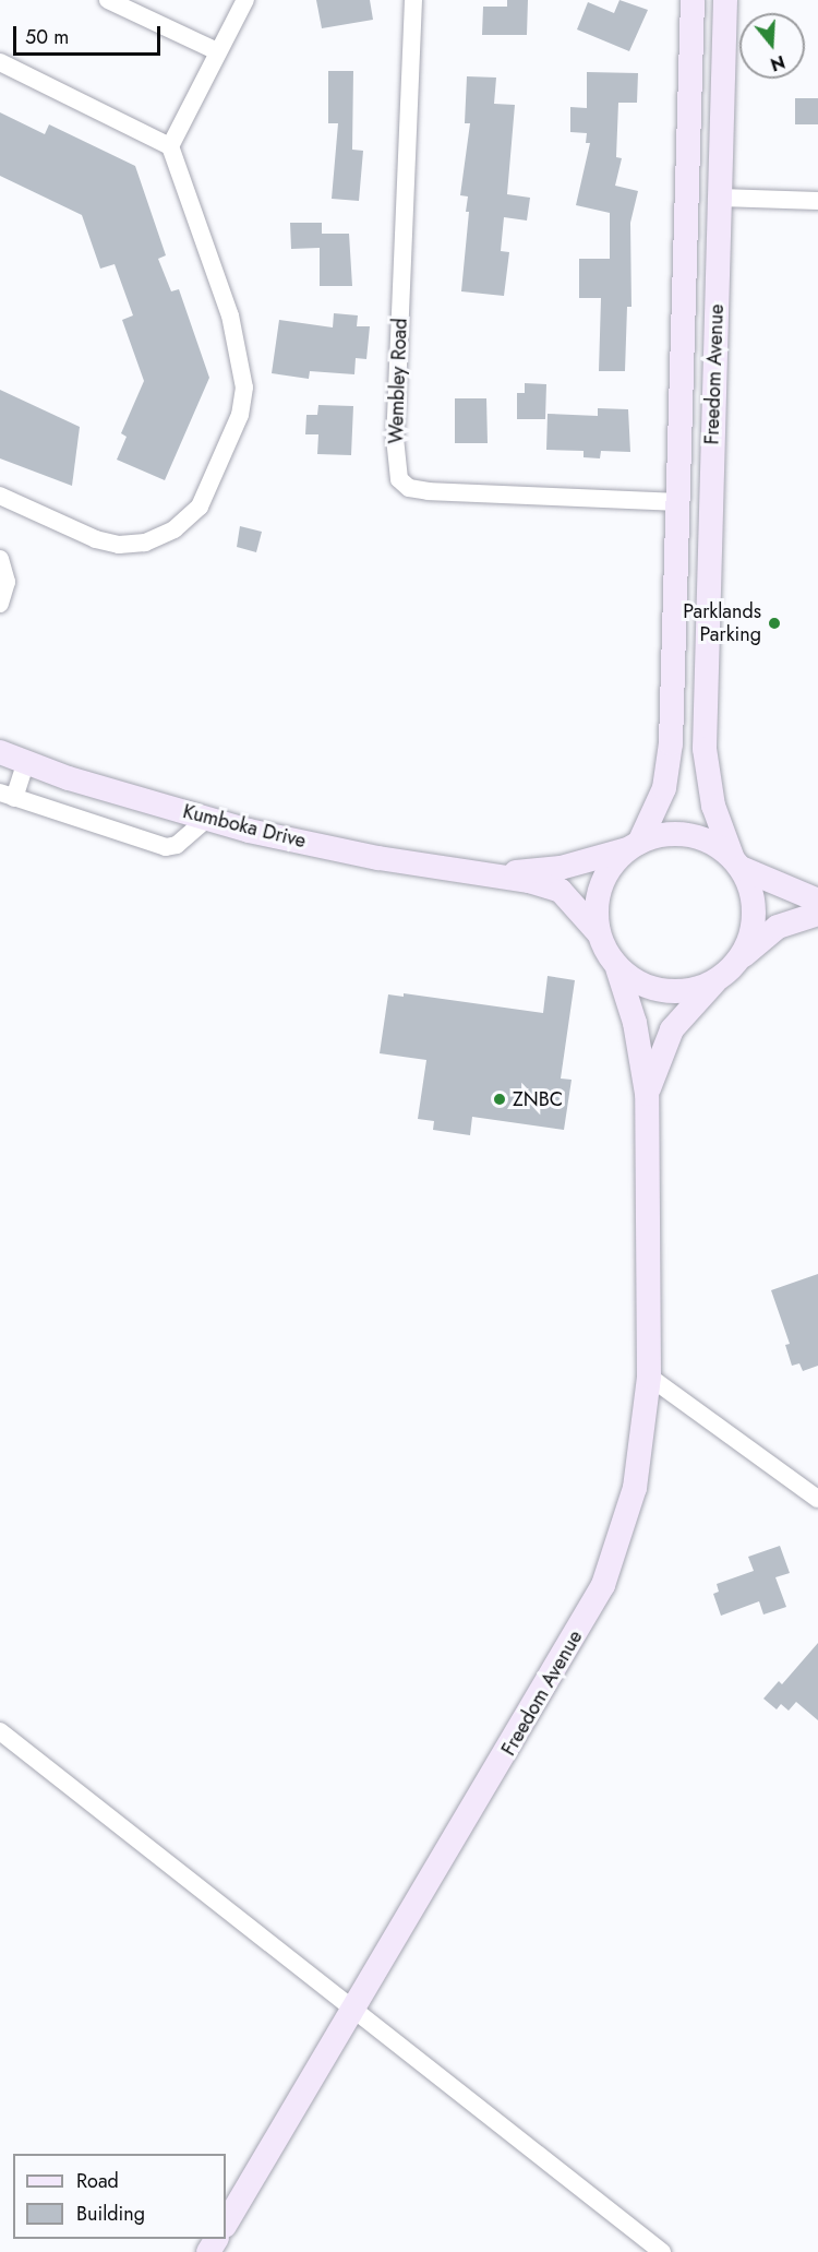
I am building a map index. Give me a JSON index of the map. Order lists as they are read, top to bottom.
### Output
{
  "streets": {
    "main road": ["Freedom Avenue", "Kumboka Drive"],
    "street": ["Wembley Road"]
  },
  "crossings": [
    ["Freedom Avenue", "Wembley Road"],
    ["Freedom Avenue", "Kumboka Drive"]
  ],
  "places": ["Parklands Parking", "ZNBC"],
  "legend": ["Road", "Building"],
  "scale_bar": "50 m",
  "north": "bottom"
}
